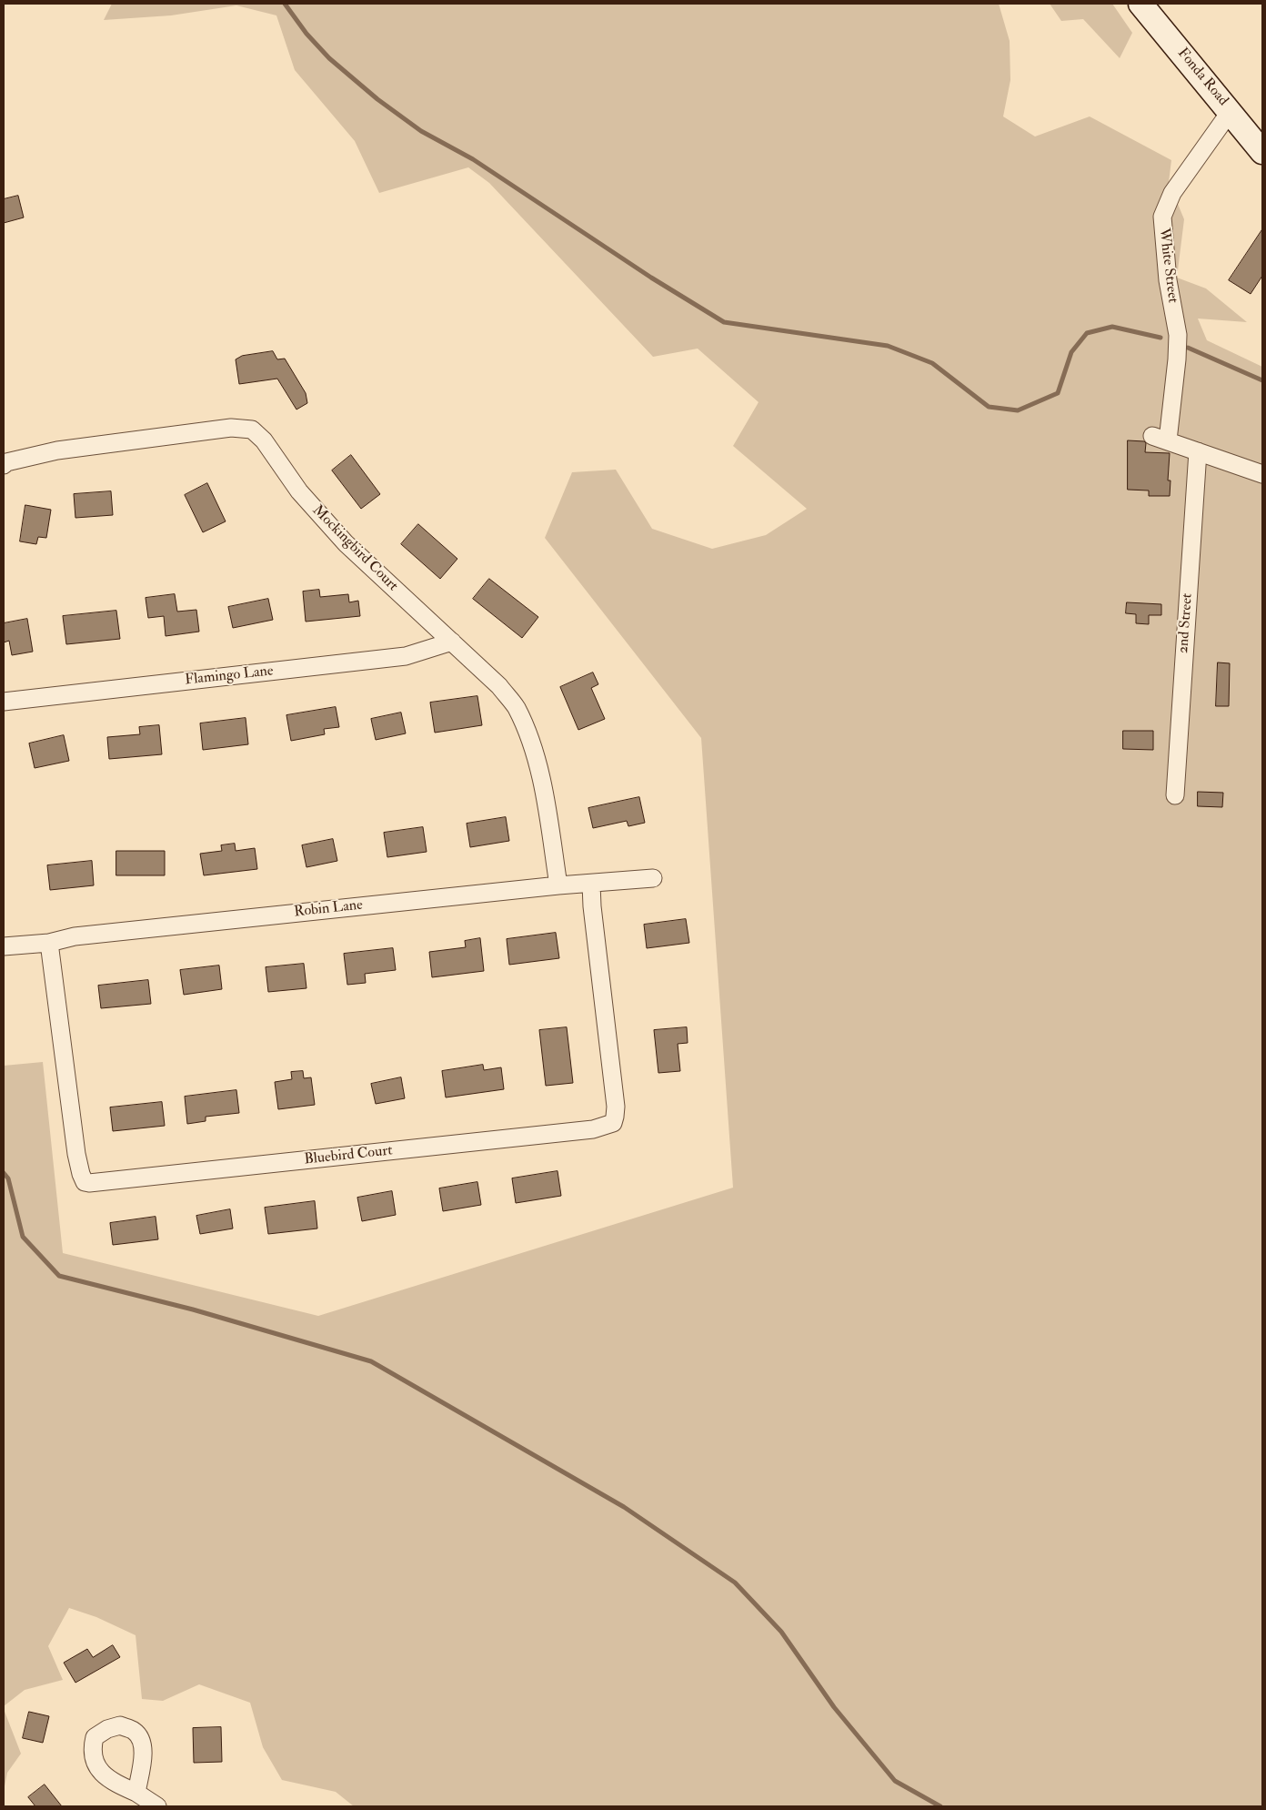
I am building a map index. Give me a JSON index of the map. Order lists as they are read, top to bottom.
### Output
{
  "streets": {
    "street": [
      "Fonda Road",
      "White Street",
      "Mockingbird Court",
      "2nd Street",
      "Flamingo Lane",
      "Robin Lane",
      "Bluebird Court"
    ]
  },
  "crossings": [
    ["Fonda Road", "White Street"],
    ["White Street", "2nd Street"],
    ["Mockingbird Court", "Flamingo Lane"],
    ["Mockingbird Court", "Robin Lane"],
    ["Robin Lane", "Bluebird Court"]
  ]
}
